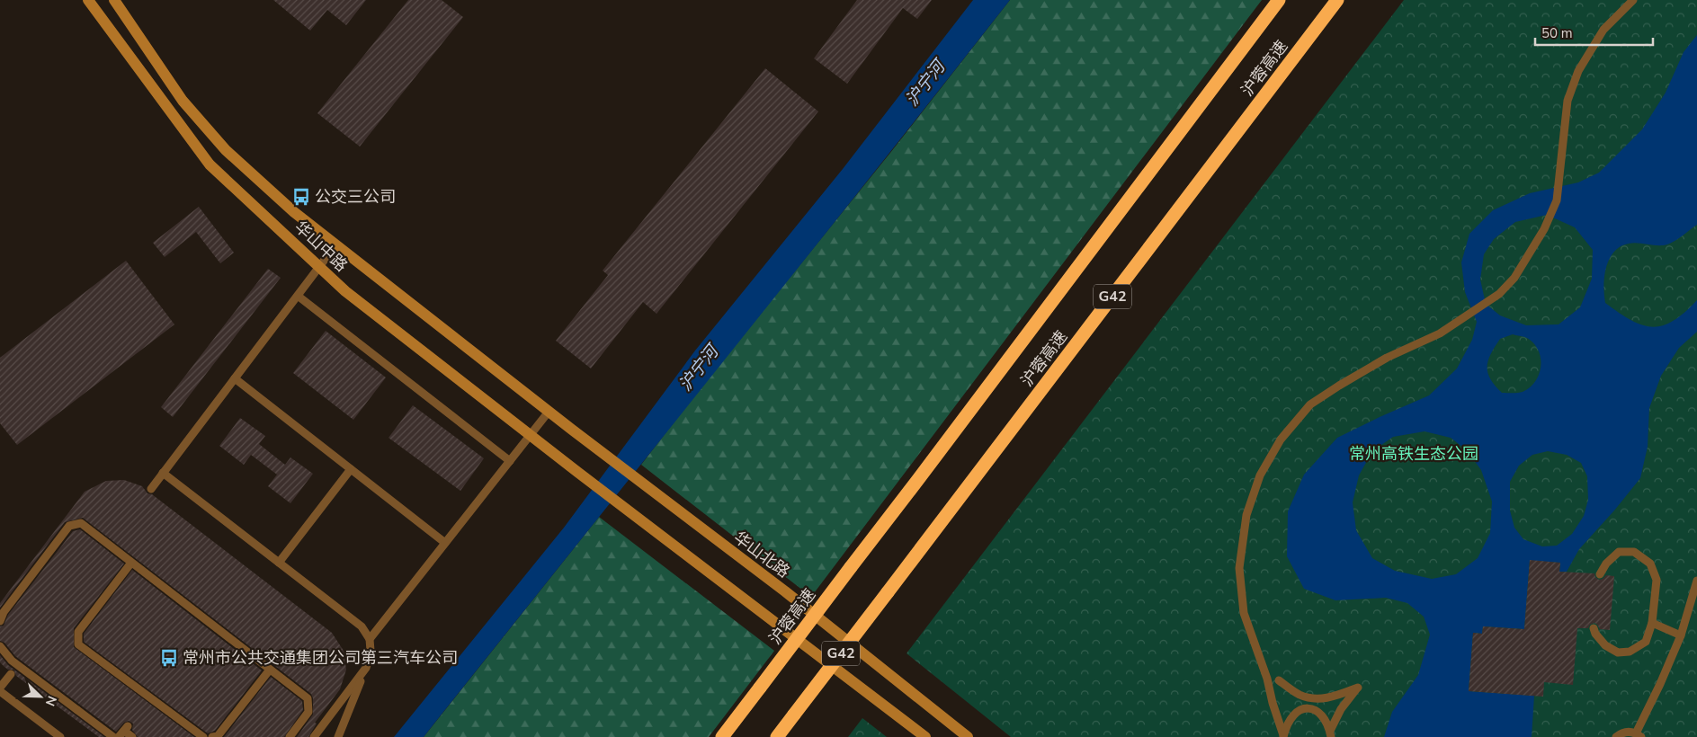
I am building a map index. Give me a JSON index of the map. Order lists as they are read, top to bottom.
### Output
{
  "streets": {
    "highway": ["沪蓉高速", "G42"],
    "main road": ["华山中路", "华山北路"]
  },
  "crossings": [
    ["华山中路", "华山北路"]
  ],
  "water": ["沪宁河"],
  "parks": ["常州高铁生态公园"],
  "places": {
    "bus stop": ["公交三公司", "常州市公共交通集团公司第三汽车公司"]
  },
  "scale_bar": "50 m",
  "north": "bottom right"
}
